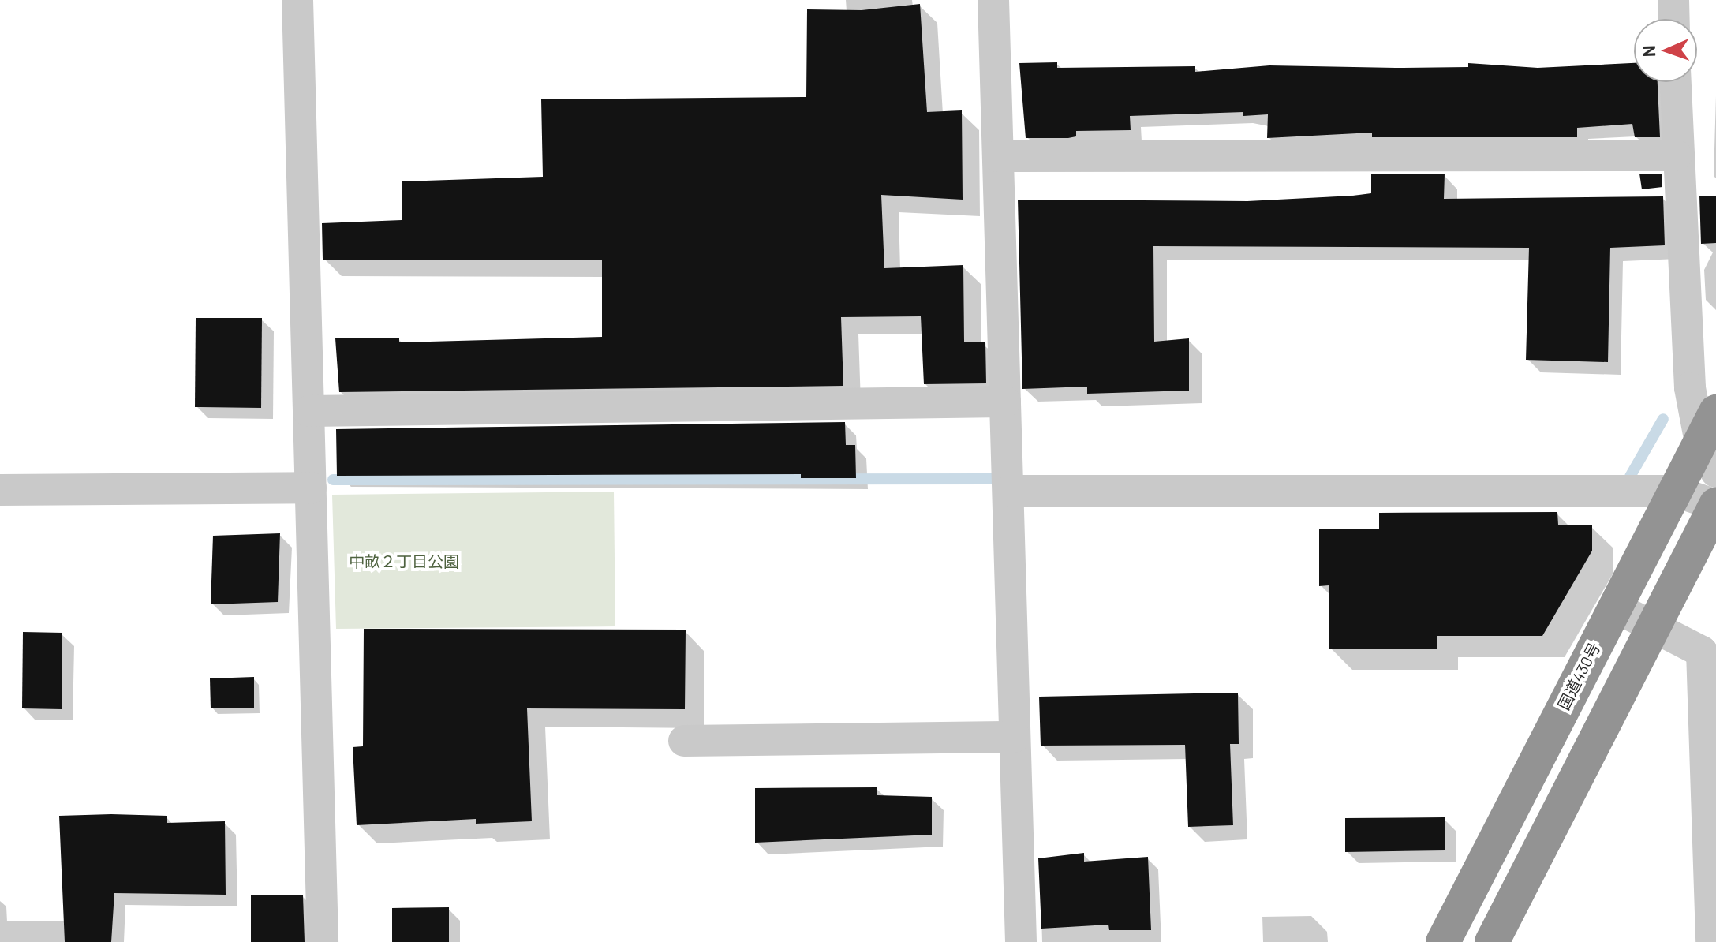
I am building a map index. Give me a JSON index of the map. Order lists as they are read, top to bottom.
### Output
{
  "streets": {
    "highway": ["国道430号"]
  },
  "parks": ["中畝２丁目公園"],
  "north": "left"
}
